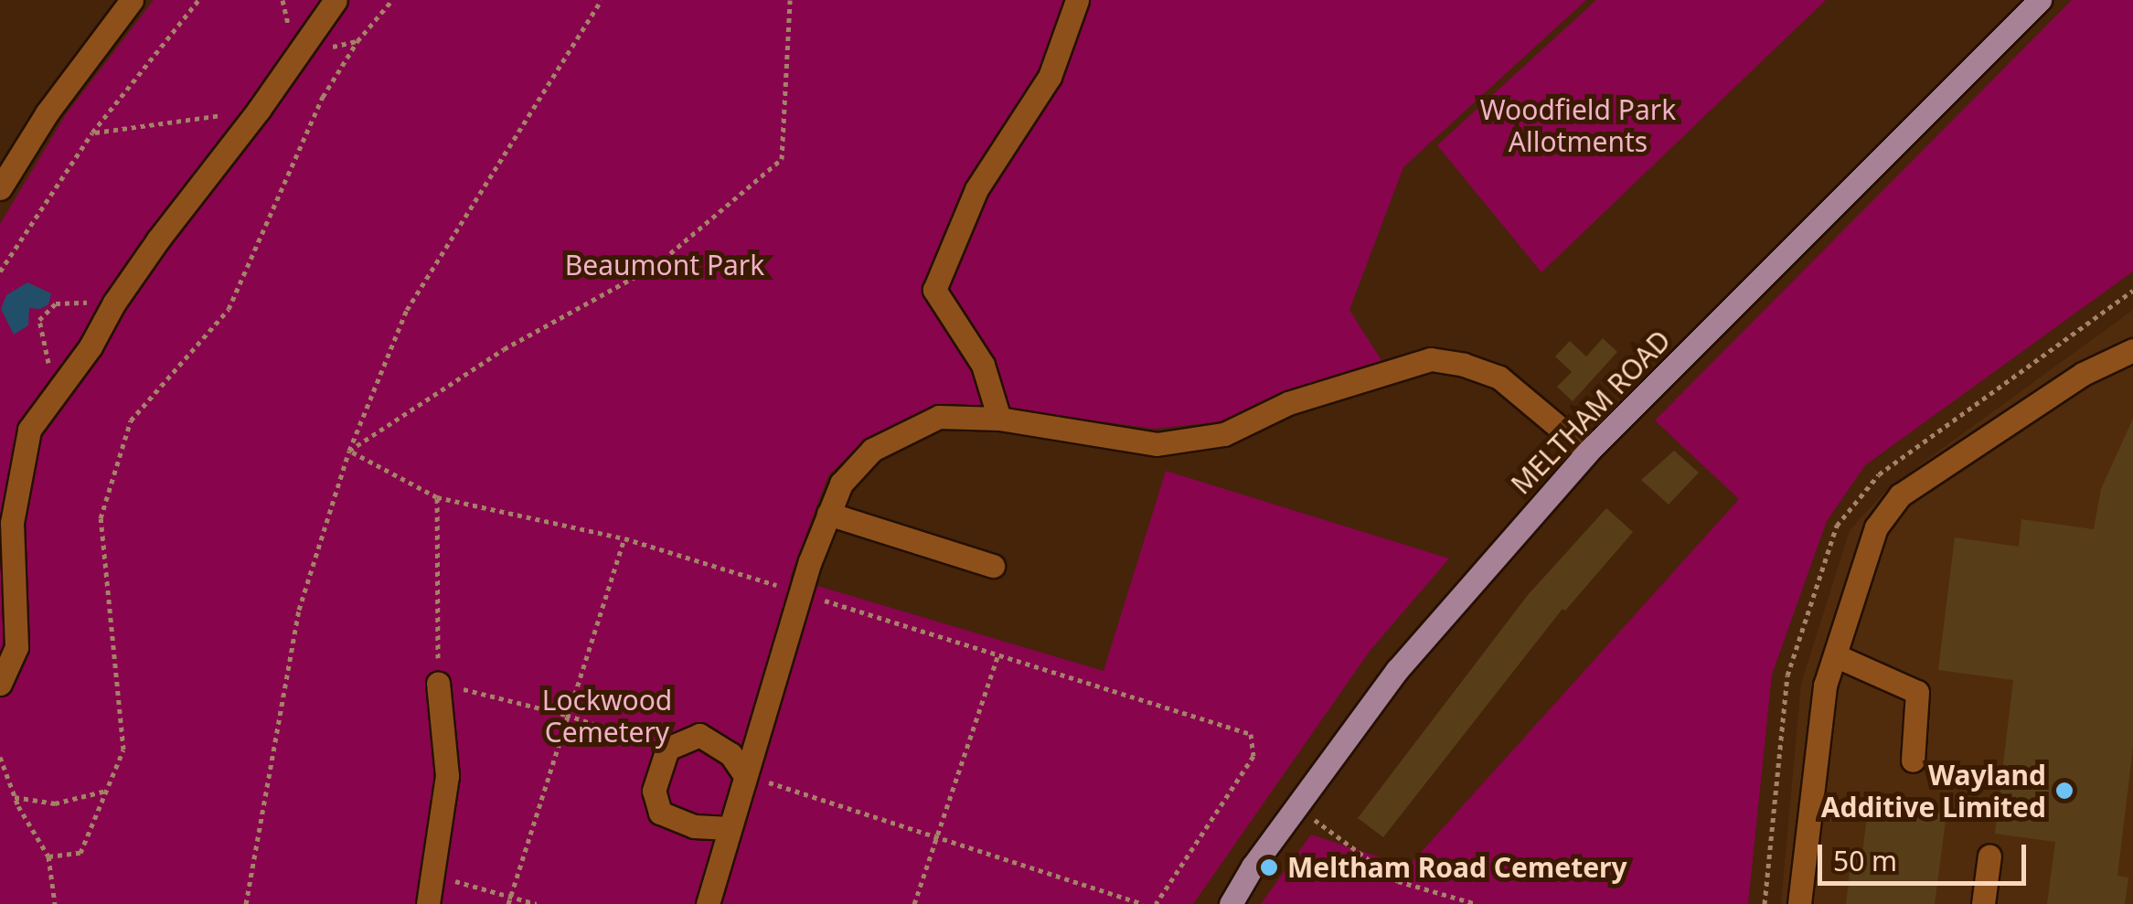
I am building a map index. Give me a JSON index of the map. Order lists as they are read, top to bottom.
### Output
{
  "streets": {
    "main road": ["MELTHAM ROAD"]
  },
  "parks": ["Woodfield Park Allotments", "Beaumont Park", "Lockwood Cemetery"],
  "places": ["Wayland Additive Limited", "Meltham Road Cemetery"],
  "scale_bar": "50 m"
}
